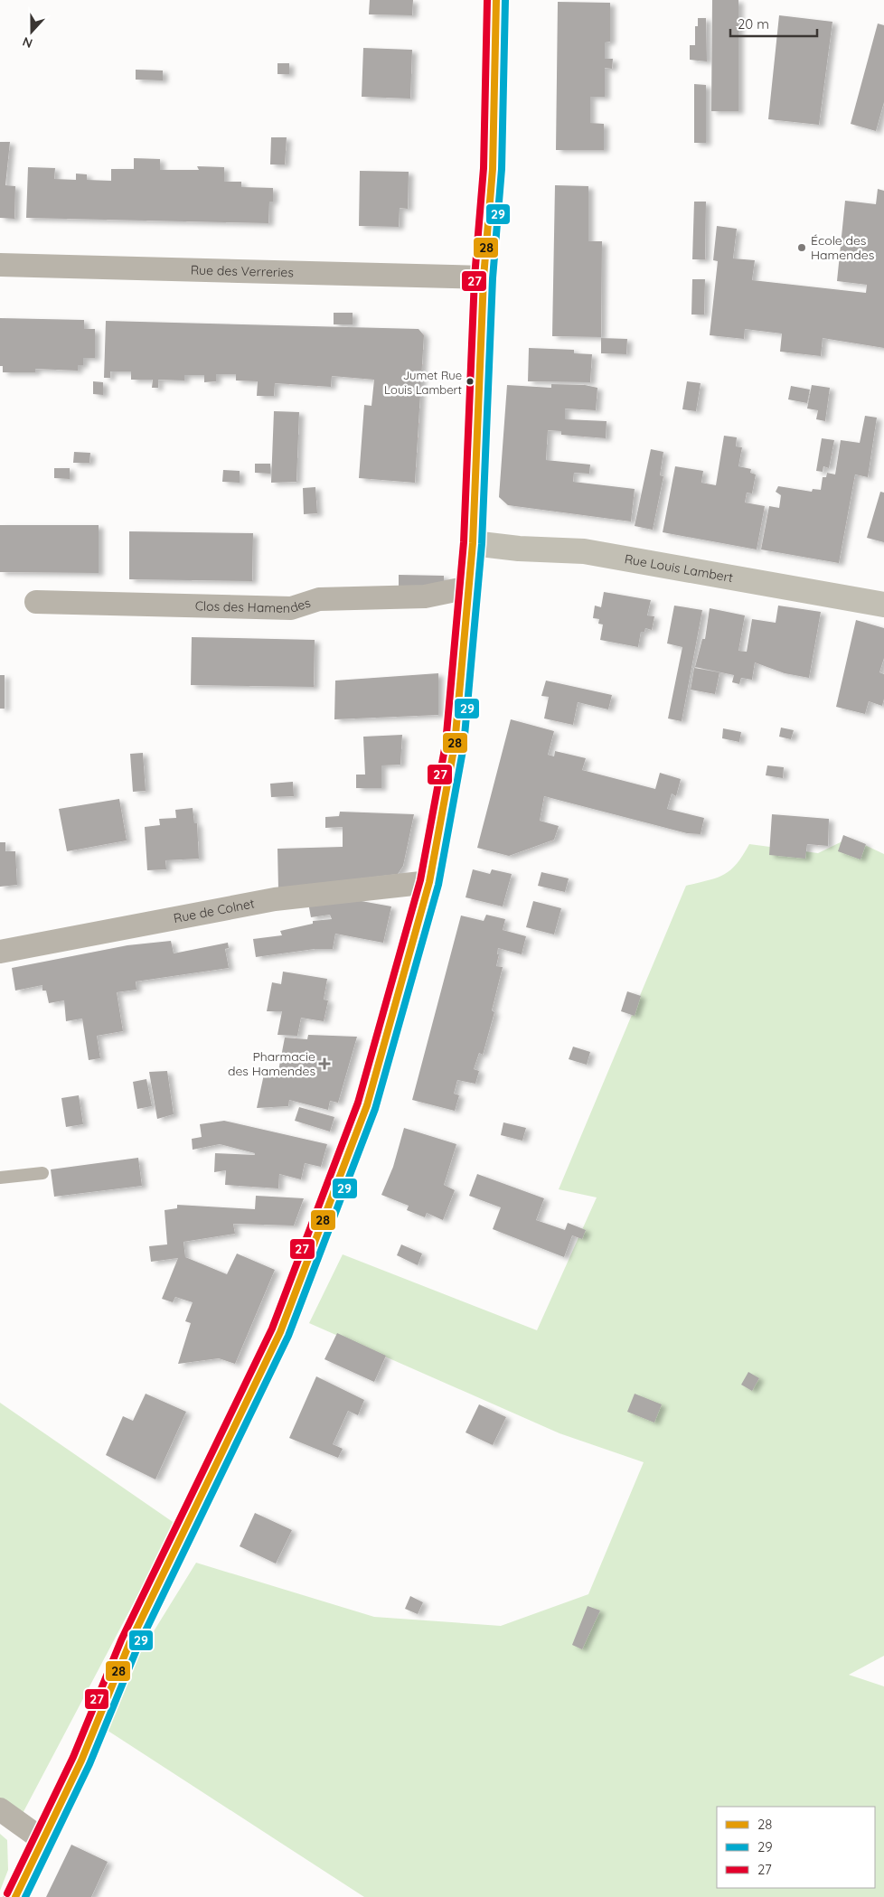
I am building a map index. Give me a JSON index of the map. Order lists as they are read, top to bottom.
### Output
{
  "streets": {
    "main road": ["Rue Louis Lambert"],
    "street": ["Rue des Verreries", "Clos des Hamendes", "Rue de Colnet"]
  },
  "places": {
    "other": ["École des Hamendes", "Jumet Rue Louis Lambert"],
    "health": ["Pharmacie des Hamendes"]
  },
  "lines": ["transit line 28", "transit line 29", "transit line 27"],
  "legend": ["28", "29", "27"],
  "scale_bar": "20 m",
  "north": "bottom"
}
